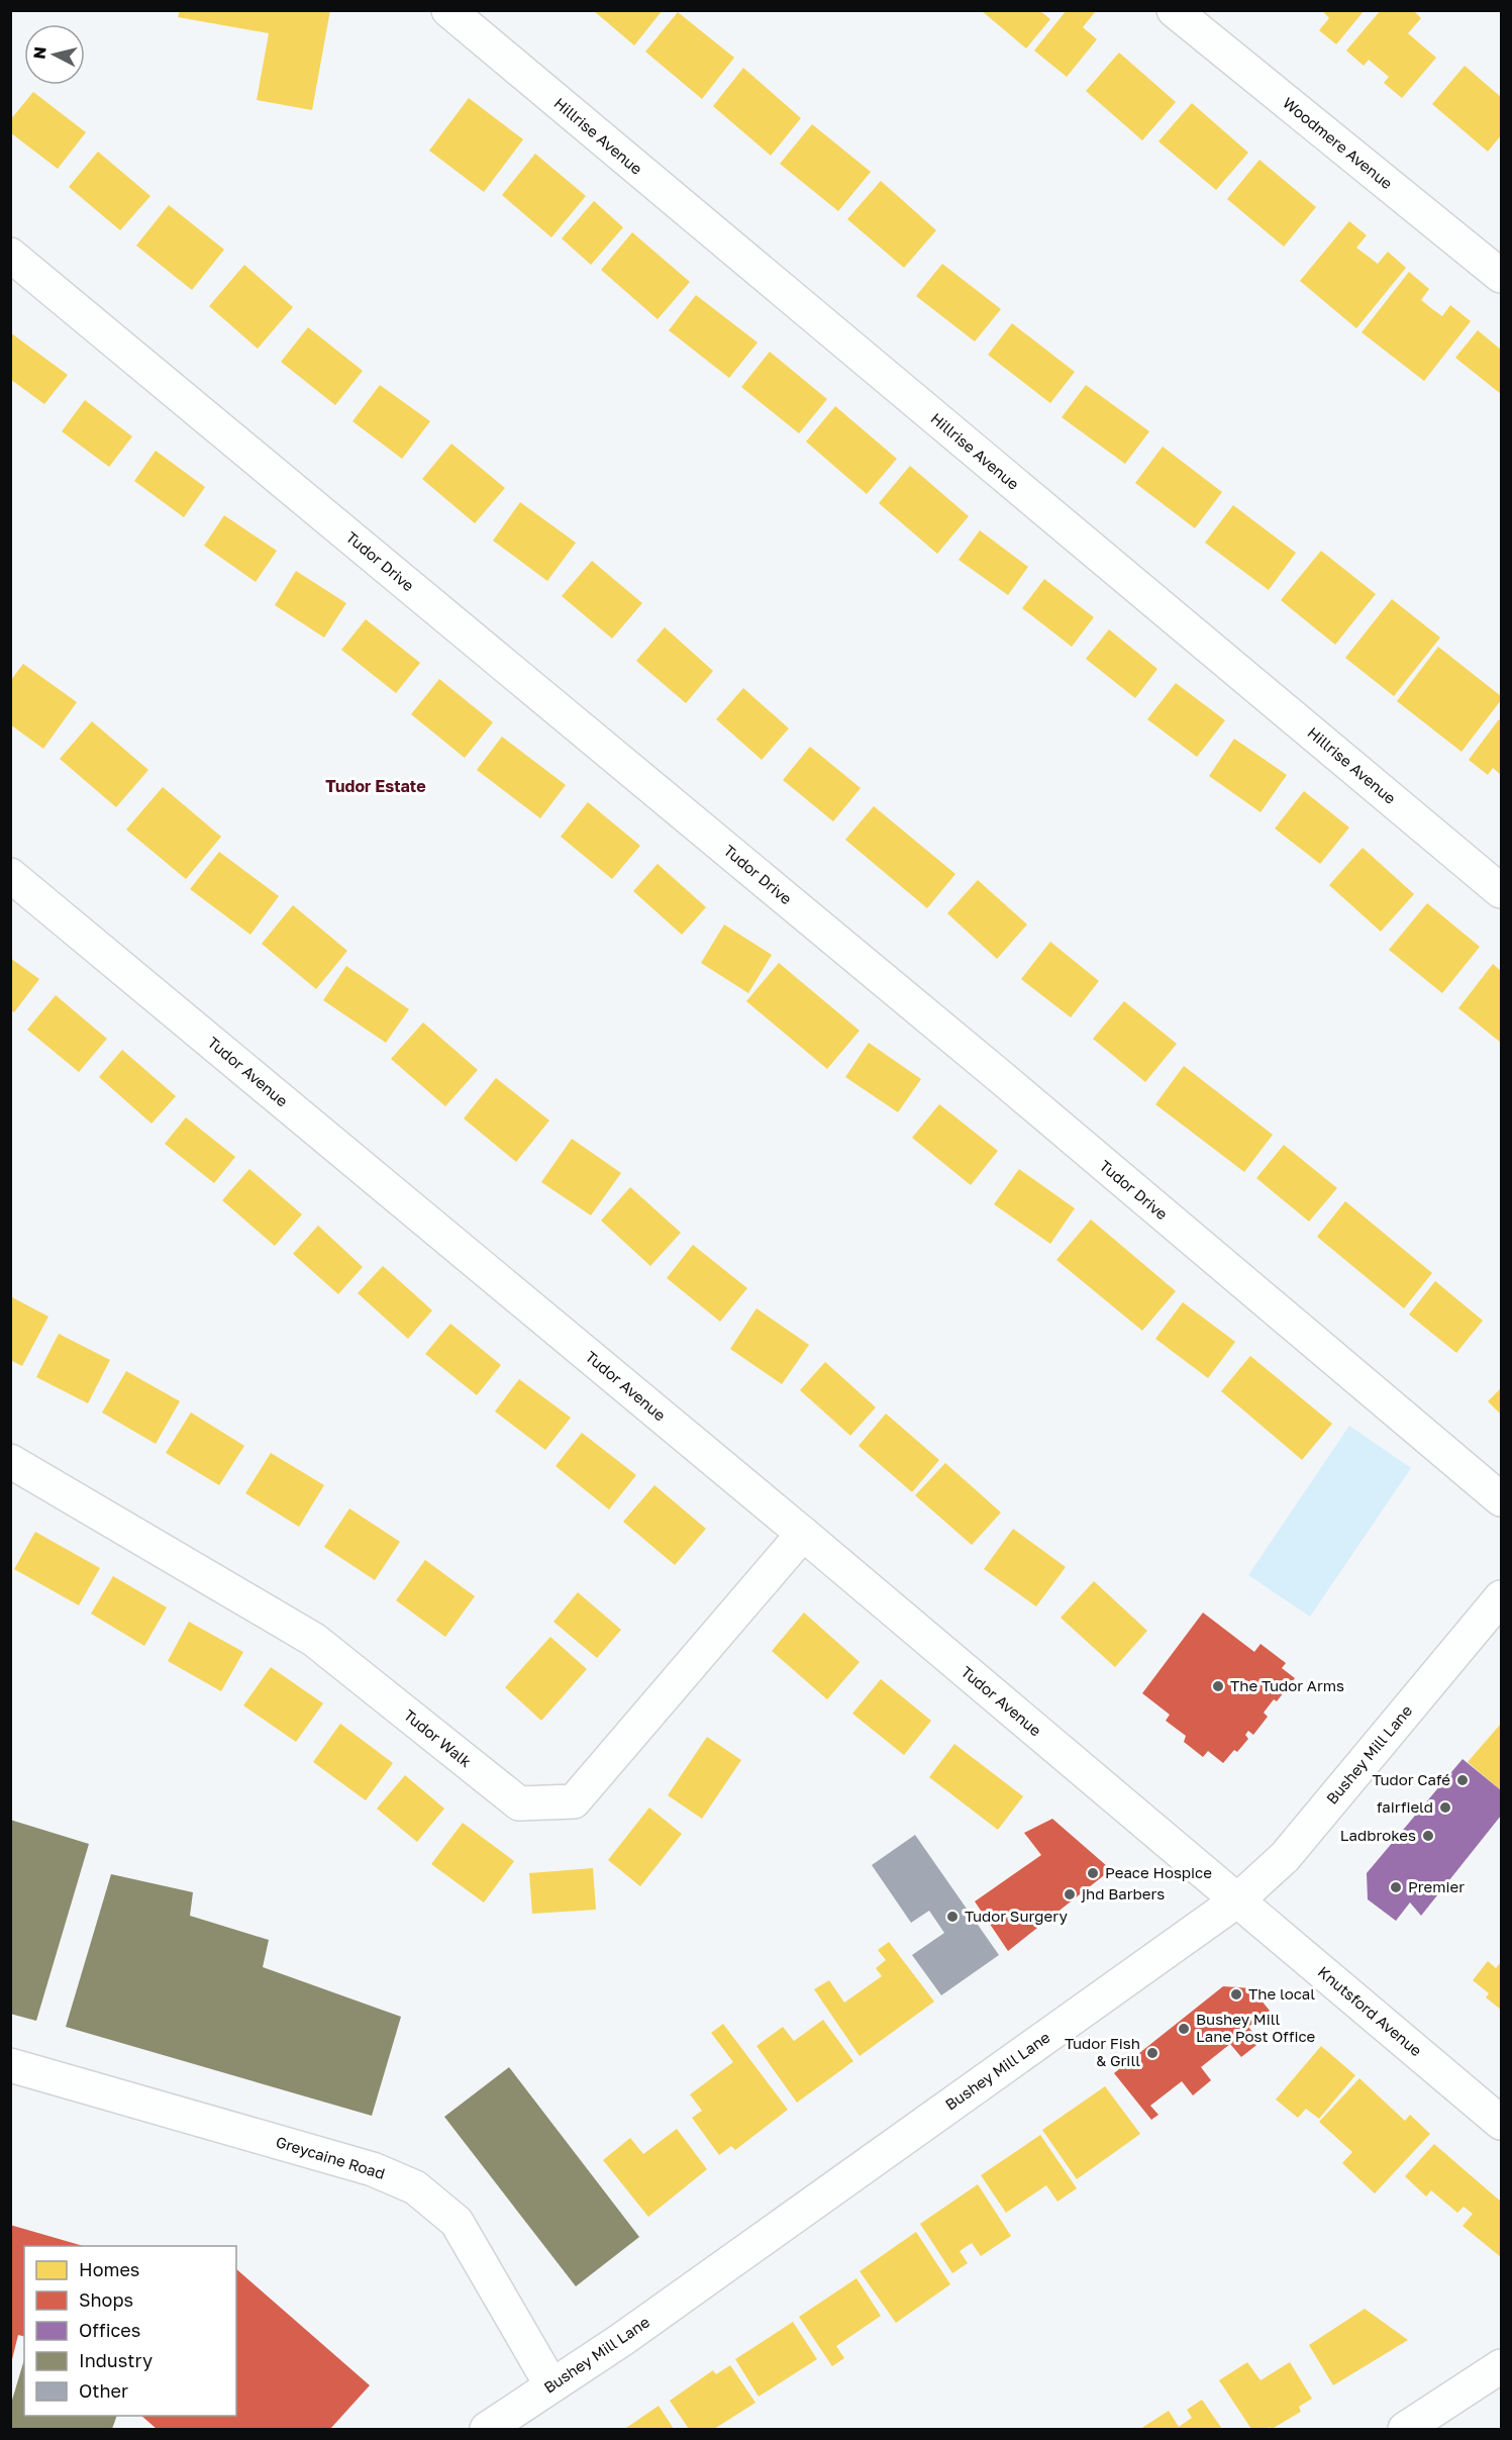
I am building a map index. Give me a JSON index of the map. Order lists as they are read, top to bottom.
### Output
{
  "streets": {
    "street": [
      "Hillrise Avenue",
      "Woodmere Avenue",
      "Tudor Drive",
      "Tudor Avenue",
      "Tudor Walk",
      "Bushey Mill Lane",
      "Knutsford Avenue",
      "Greycaine Road"
    ]
  },
  "crossings": [
    ["Tudor Avenue", "Tudor Walk"],
    ["Tudor Avenue", "Bushey Mill Lane"],
    ["Tudor Avenue", "Knutsford Avenue"],
    ["Bushey Mill Lane", "Knutsford Avenue"],
    ["Bushey Mill Lane", "Greycaine Road"]
  ],
  "districts": ["Tudor Estate"],
  "places": [
    "The Tudor Arms",
    "Tudor Café",
    "fairfield",
    "Ladbrokes",
    "Peace Hospice",
    "Premier",
    "jhd Barbers",
    "Tudor Surgery",
    "The local",
    "Bushey Mill Lane Post Office",
    "Tudor Fish & Grill"
  ],
  "legend": [
    "Homes",
    "Shops",
    "Offices",
    "Industry",
    "Other"
  ],
  "north": "left"
}
